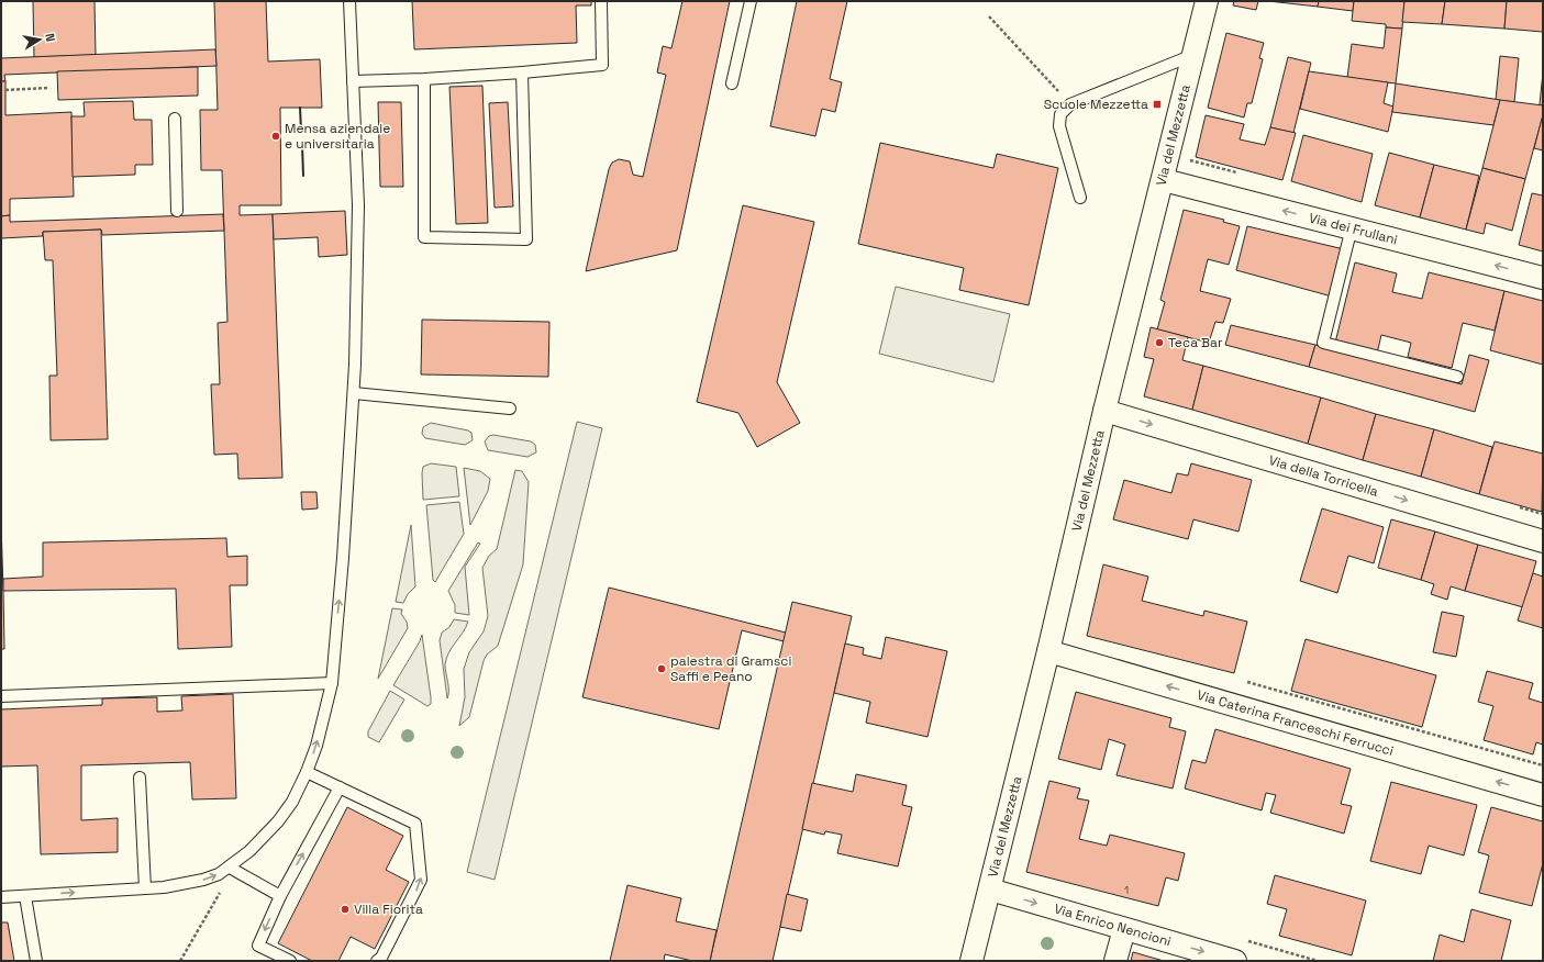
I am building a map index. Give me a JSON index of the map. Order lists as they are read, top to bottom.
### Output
{
  "streets": {
    "street": [
      "Via del Mezzetta",
      "Via dei Frullani",
      "Via della Torricella",
      "Via Caterina Franceschi Ferrucci",
      "Via Enrico Nencioni"
    ]
  },
  "crossings": [
    ["Via del Mezzetta", "Via dei Frullani"],
    ["Via del Mezzetta", "Via della Torricella"],
    ["Via del Mezzetta", "Via Caterina Franceschi Ferrucci"],
    ["Via del Mezzetta", "Via Enrico Nencioni"]
  ],
  "one_way": [
    "Via dei Frullani",
    "Via della Torricella",
    "Via Caterina Franceschi Ferrucci",
    "Via Enrico Nencioni"
  ],
  "places": {
    "transit": ["Scuole Mezzetta"],
    "other": [
      "Mensa aziendale e universitaria",
      "Teca Bar",
      "palestra di Gramsci Saffi e Peano",
      "Villa Fiorita"
    ]
  },
  "house_numbers": ["1"],
  "north": "right"
}
